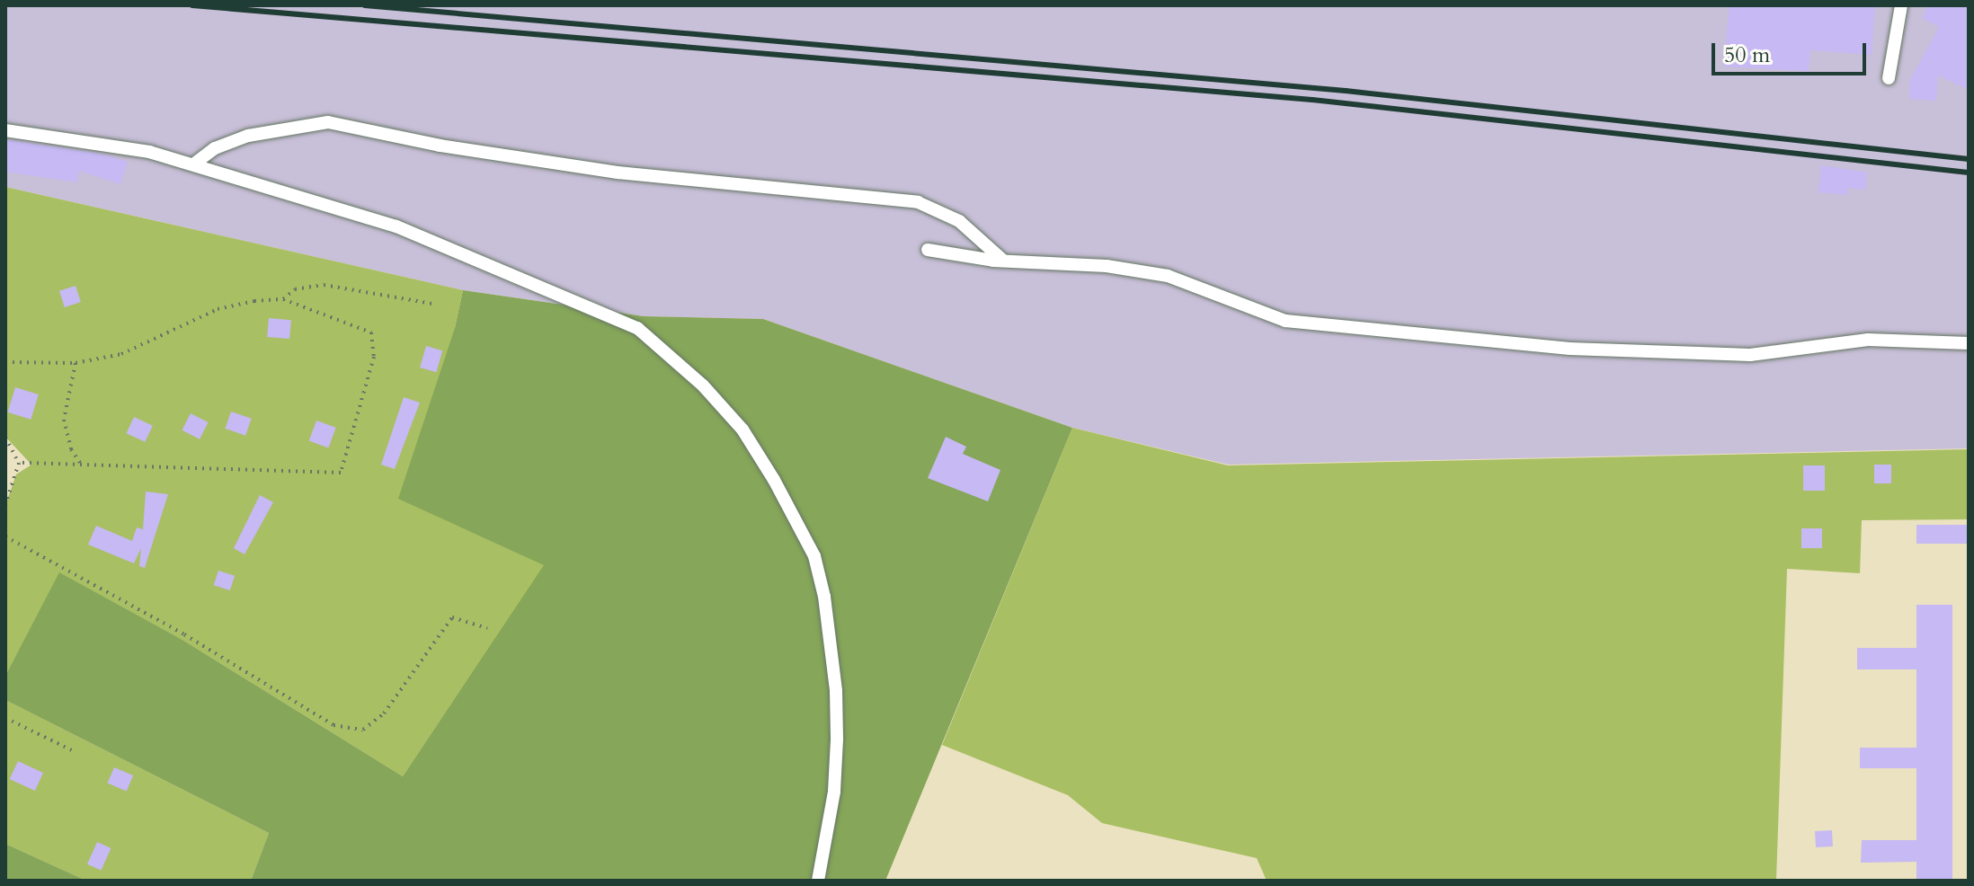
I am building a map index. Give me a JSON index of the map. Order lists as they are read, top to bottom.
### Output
{
  "scale_bar": "50 m"
}
